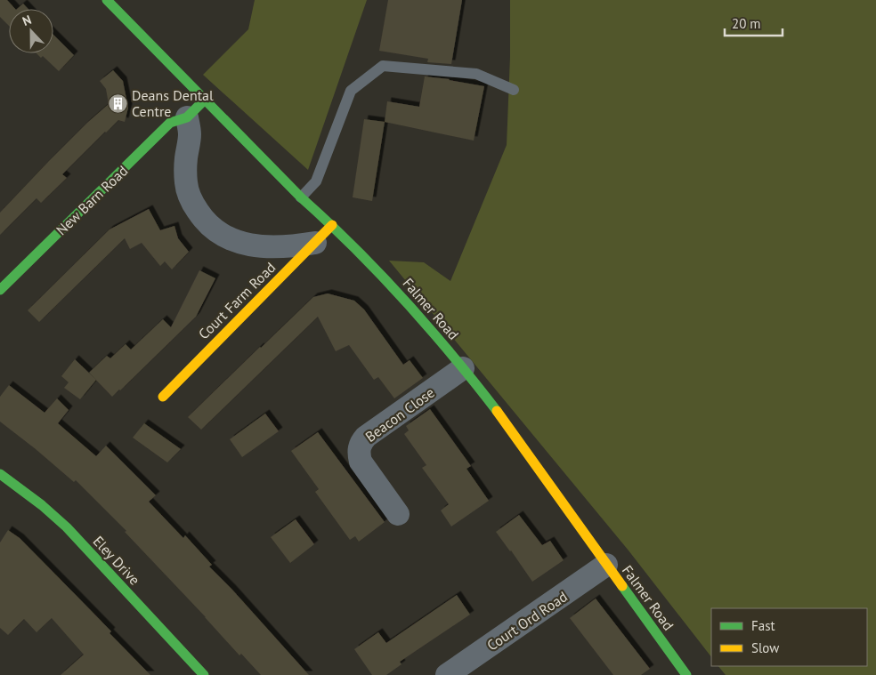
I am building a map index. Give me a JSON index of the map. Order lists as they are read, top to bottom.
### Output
{
  "streets": {
    "main road": [
      "New Barn Road",
      "Court Farm Road",
      "Falmer Road",
      "Eley Drive"
    ],
    "street": ["Beacon Close", "Court Ord Road"]
  },
  "crossings": [
    ["New Barn Road", "Falmer Road"],
    ["Court Farm Road", "Falmer Road"],
    ["Falmer Road", "Beacon Close"],
    ["Falmer Road", "Court Ord Road"]
  ],
  "places": {
    "building": ["Deans Dental Centre"]
  },
  "legend": ["Fast", "Slow"],
  "scale_bar": "20 m",
  "north": "top"
}
